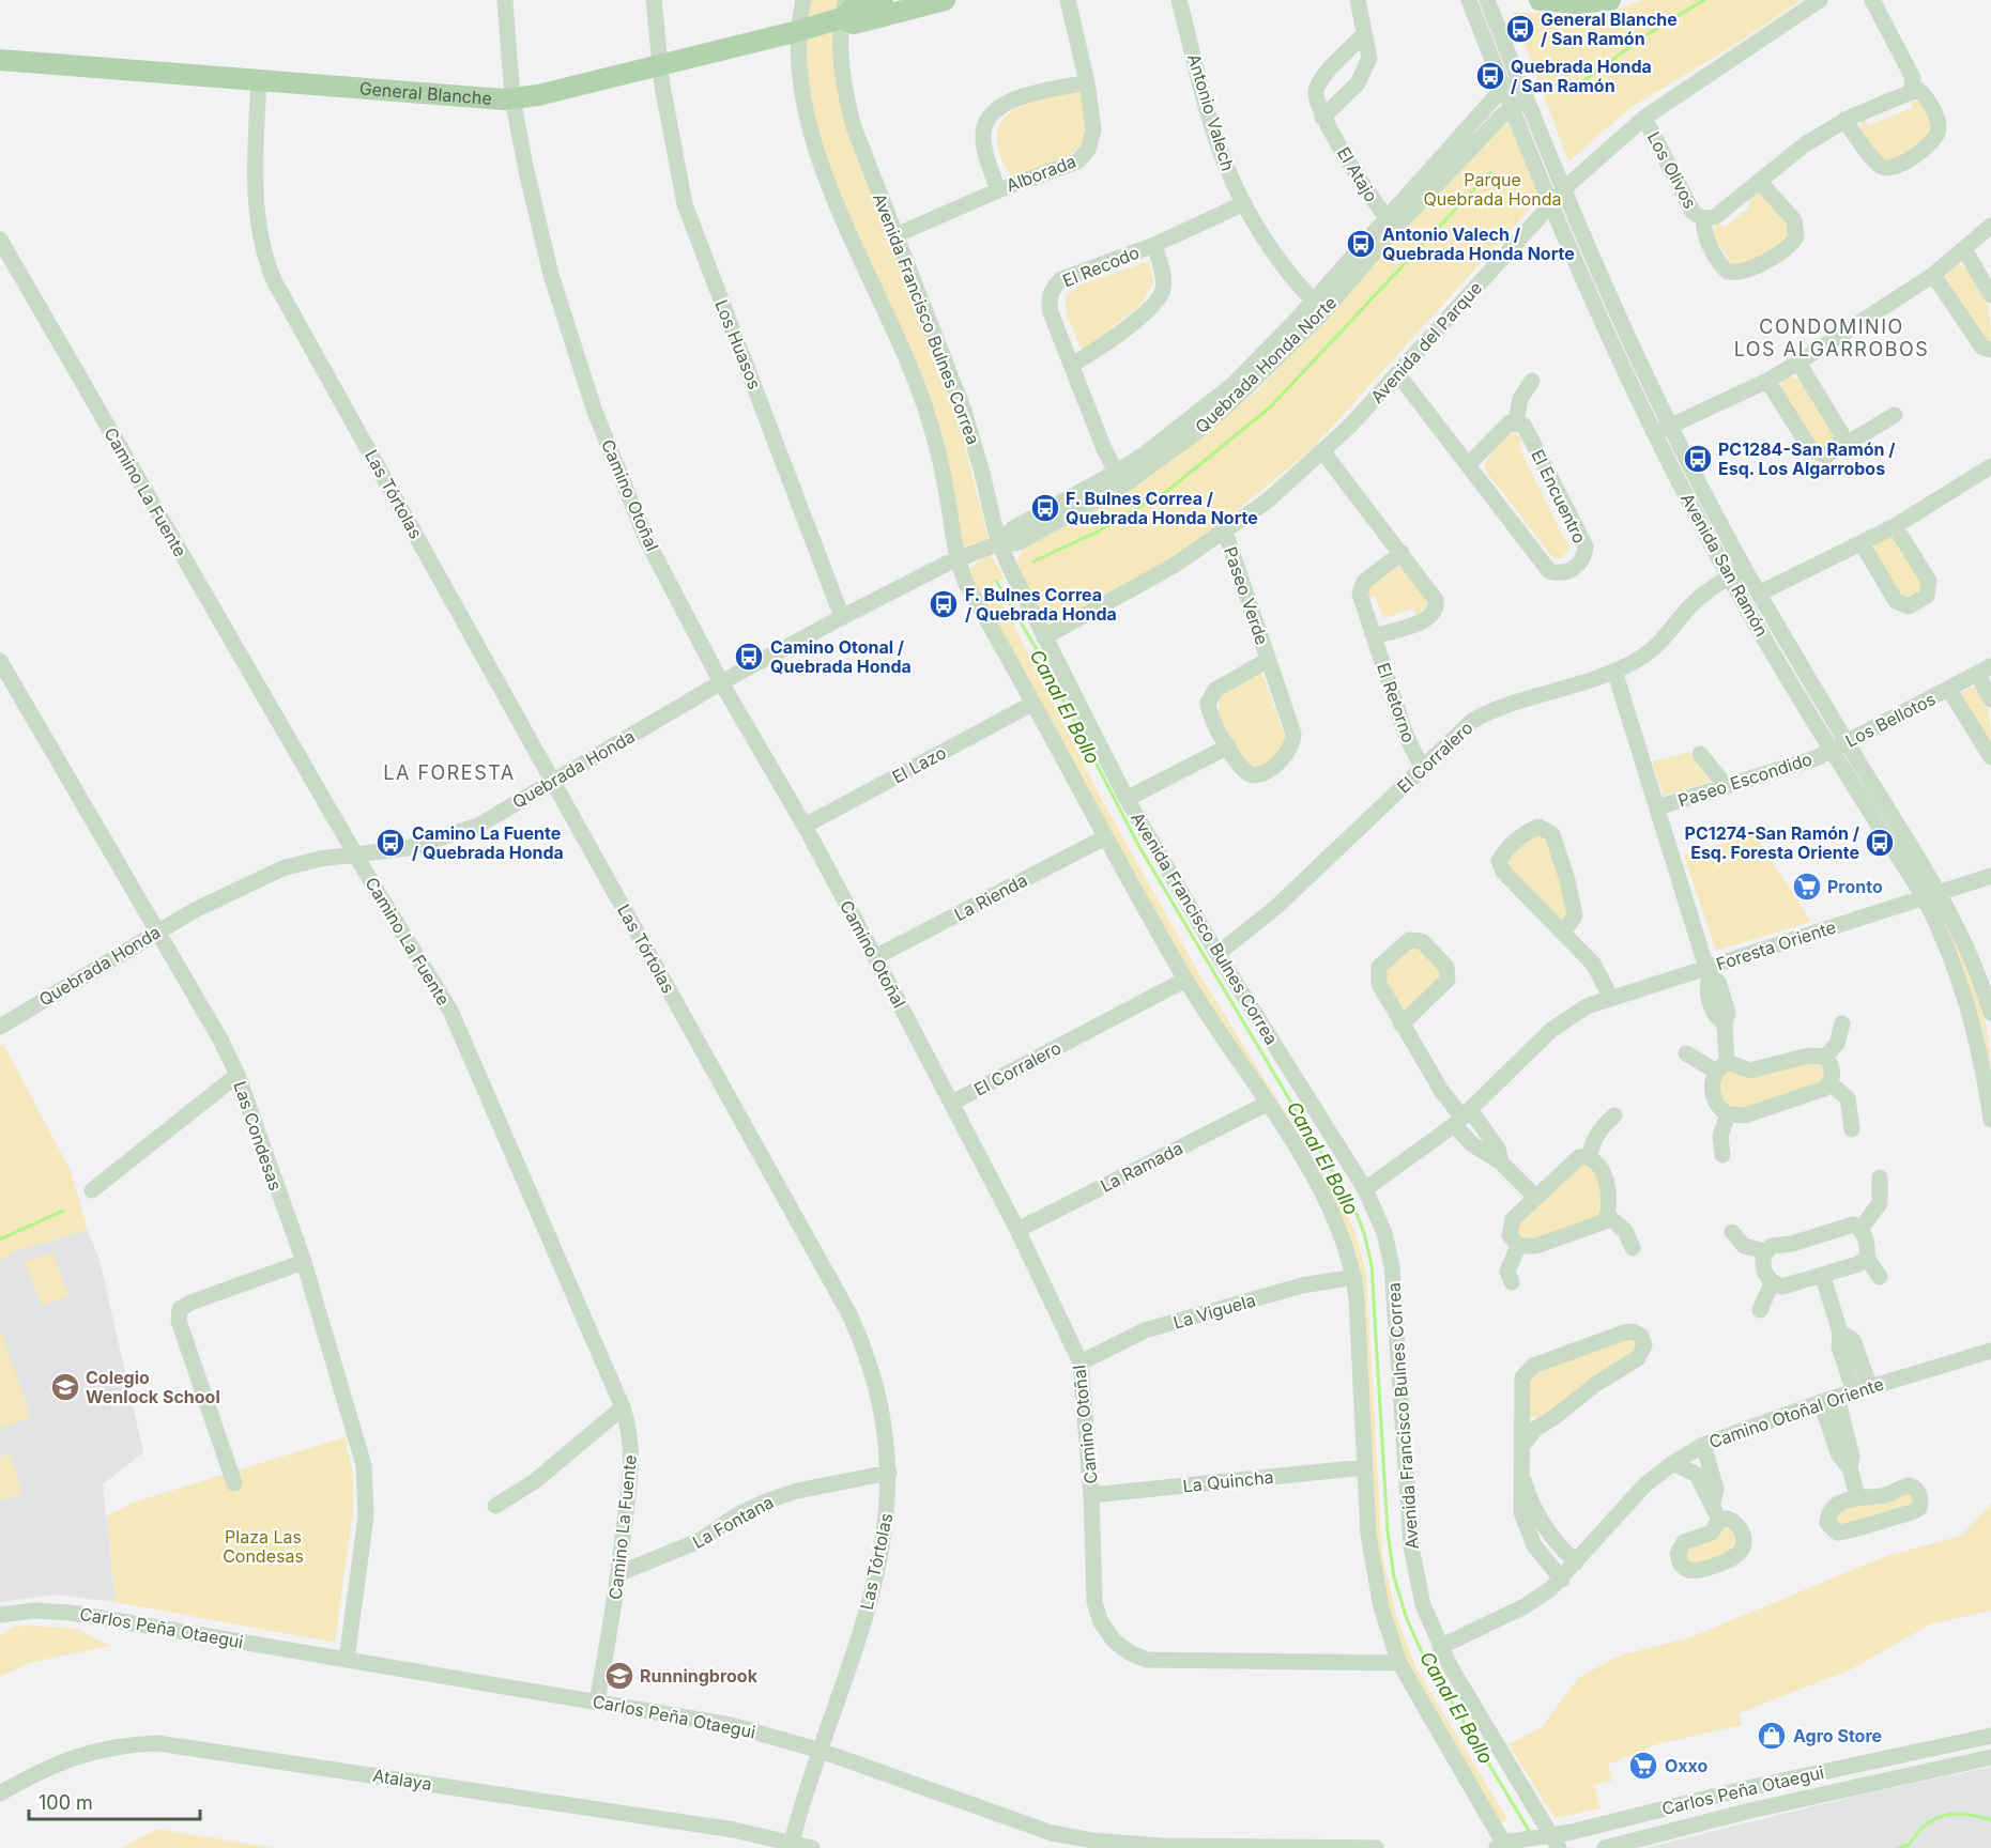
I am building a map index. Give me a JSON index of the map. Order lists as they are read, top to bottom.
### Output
{
  "streets": {
    "main road": ["General Blanche"],
    "street": [
      "Antonio Valech",
      "Los Olivos",
      "Alborada",
      "El Atajo",
      "El Recodo",
      "Avenida Francisco Bulnes Correa",
      "Avenida del Parque",
      "Los Huasos",
      "Quebrada Honda Norte",
      "Camino La Fuente",
      "Las Tórtolas",
      "Camino Otoñal",
      "El Encuentro",
      "Avenida San Ramón",
      "Paseo Verde",
      "El Retorno",
      "Los Bellotos",
      "El Corralero",
      "El Lazo",
      "Quebrada Honda",
      "Paseo Escondido",
      "La Rienda",
      "Foresta Oriente",
      "Las Condesas",
      "La Ramada",
      "La Viguela",
      "Camino Otoñal Oriente",
      "La Quincha",
      "La Fontana",
      "Carlos Peña Otaegui",
      "Atalaya"
    ]
  },
  "crossings": [
    ["General Blanche", "Avenida Francisco Bulnes Correa"],
    ["General Blanche", "Los Huasos"],
    ["General Blanche", "Las Tórtolas"],
    ["General Blanche", "Camino Otoñal"],
    ["Antonio Valech", "El Recodo"],
    ["Antonio Valech", "Quebrada Honda Norte"],
    ["Los Olivos", "Avenida del Parque"],
    ["Alborada", "Avenida Francisco Bulnes Correa"],
    ["El Atajo", "Quebrada Honda Norte"],
    ["El Recodo", "Quebrada Honda Norte"],
    ["Avenida Francisco Bulnes Correa", "Avenida del Parque"],
    ["Avenida Francisco Bulnes Correa", "Quebrada Honda Norte"],
    ["Avenida Francisco Bulnes Correa", "Camino Otoñal"],
    ["Avenida Francisco Bulnes Correa", "El Corralero"],
    ["Avenida Francisco Bulnes Correa", "El Lazo"],
    ["Avenida Francisco Bulnes Correa", "Quebrada Honda"],
    ["Avenida Francisco Bulnes Correa", "La Rienda"],
    ["Avenida Francisco Bulnes Correa", "Foresta Oriente"],
    ["Avenida Francisco Bulnes Correa", "La Ramada"],
    ["Avenida Francisco Bulnes Correa", "La Viguela"],
    ["Avenida Francisco Bulnes Correa", "Camino Otoñal Oriente"],
    ["Avenida Francisco Bulnes Correa", "La Quincha"],
    ["Avenida Francisco Bulnes Correa", "Carlos Peña Otaegui"],
    ["Avenida del Parque", "El Encuentro"],
    ["Avenida del Parque", "Avenida San Ramón"],
    ["Avenida del Parque", "Paseo Verde"],
    ["Los Huasos", "Quebrada Honda"],
    ["Quebrada Honda Norte", "Avenida San Ramón"],
    ["Quebrada Honda Norte", "Quebrada Honda"],
    ["Camino La Fuente", "Quebrada Honda"],
    ["Camino La Fuente", "La Fontana"],
    ["Camino La Fuente", "Carlos Peña Otaegui"],
    ["Las Tórtolas", "Quebrada Honda"],
    ["Las Tórtolas", "La Fontana"],
    ["Las Tórtolas", "Carlos Peña Otaegui"],
    ["Las Tórtolas", "Atalaya"],
    ["Camino Otoñal", "El Corralero"],
    ["Camino Otoñal", "El Lazo"],
    ["Camino Otoñal", "Quebrada Honda"],
    ["Camino Otoñal", "La Rienda"],
    ["Camino Otoñal", "La Ramada"],
    ["Camino Otoñal", "La Viguela"],
    ["Camino Otoñal", "La Quincha"],
    ["Avenida San Ramón", "Los Bellotos"],
    ["Avenida San Ramón", "El Corralero"],
    ["Avenida San Ramón", "Paseo Escondido"],
    ["Avenida San Ramón", "Foresta Oriente"],
    ["El Retorno", "El Corralero"],
    ["Los Bellotos", "Paseo Escondido"],
    ["El Corralero", "Paseo Escondido"],
    ["Quebrada Honda", "Las Condesas"],
    ["Paseo Escondido", "Foresta Oriente"],
    ["Las Condesas", "Carlos Peña Otaegui"]
  ],
  "districts": ["CONDOMINIO LOS ALGARROBOS", "LA FORESTA"],
  "water": ["Canal El Bollo"],
  "parks": ["Parque Quebrada Honda", "Plaza Las Condesas"],
  "places": {
    "bus stop": [
      "General Blanche / San Ramón",
      "Quebrada Honda / San Ramón",
      "Antonio Valech / Quebrada Honda Norte",
      "PC1284-San Ramón / Esq. Los Algarrobos",
      "F. Bulnes Correa / Quebrada Honda Norte",
      "F. Bulnes Correa / Quebrada Honda",
      "Camino Otonal / Quebrada Honda",
      "Camino La Fuente / Quebrada Honda",
      "PC1274-San Ramón / Esq. Foresta Oriente"
    ],
    "supermarket": ["Pronto", "Oxxo"],
    "school or university": ["Colegio Wenlock School", "Runningbrook"],
    "shop": ["Agro Store"]
  },
  "scale_bar": "100 m"
}
